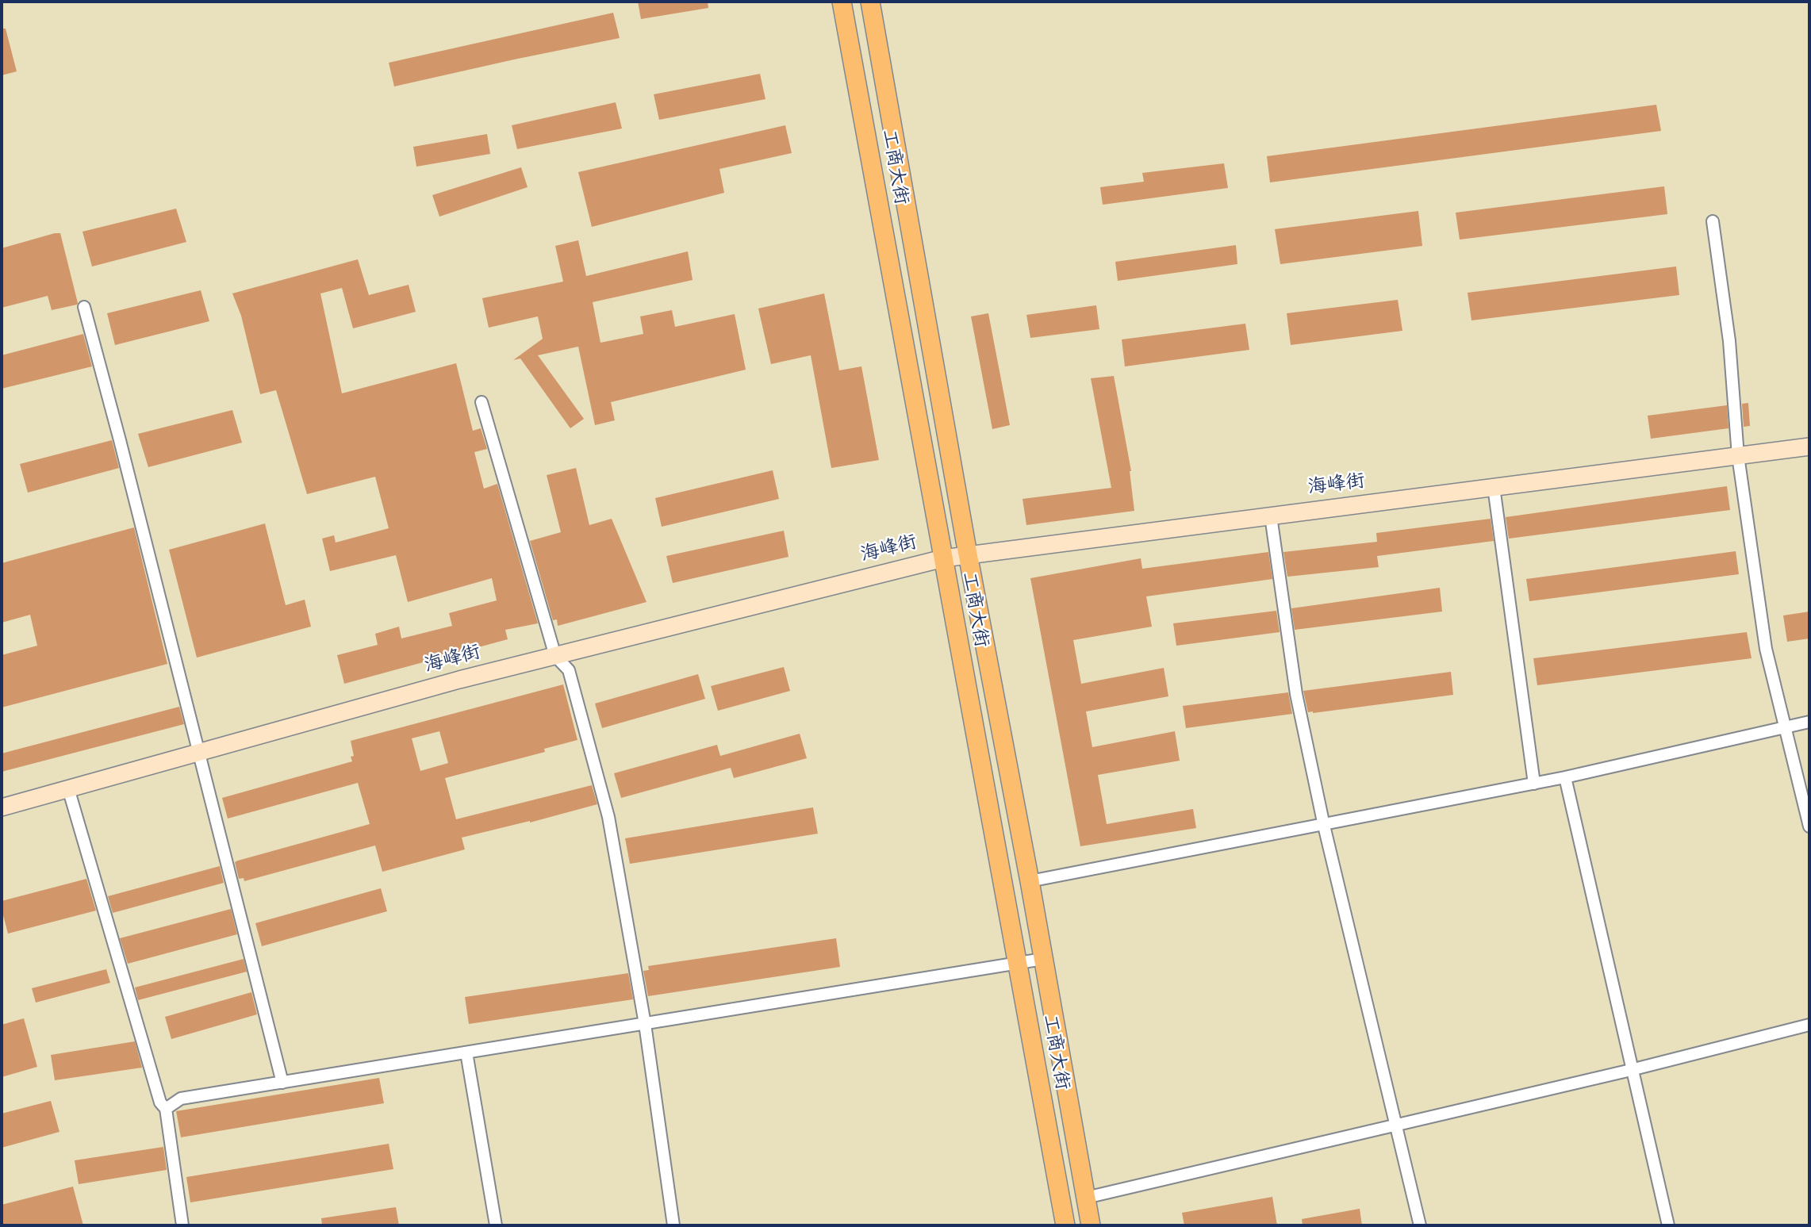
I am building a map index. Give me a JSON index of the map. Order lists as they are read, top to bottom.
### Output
{
  "streets": {
    "main road": ["工商大街"],
    "street": ["海峰街"]
  },
  "crossings": [
    ["工商大街", "海峰街"]
  ]
}
